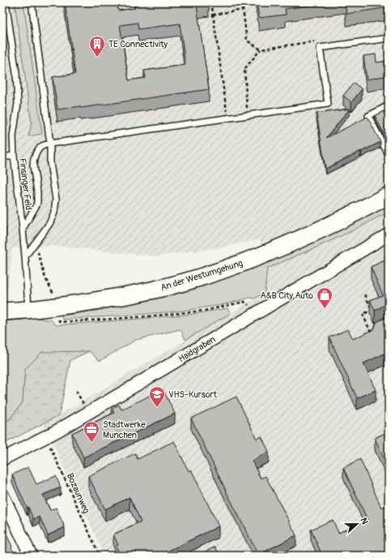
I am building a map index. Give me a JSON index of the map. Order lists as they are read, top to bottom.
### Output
{
  "streets": {
    "main road": ["An der Westumgehung"],
    "street": ["Haidgraben"],
    "lane": ["Finsinger Feld"],
    "path": ["Bozaunweg"]
  },
  "crossings": [
    ["Finsinger Feld", "An der Westumgehung"],
    ["Haidgraben", "Bozaunweg"]
  ],
  "places": {
    "building": ["TE Connectivity"],
    "shop": ["A&B City Auto"],
    "school or university": ["VHS-Kursort"],
    "office": ["Stadtwerke München"]
  },
  "north": "right"
}
